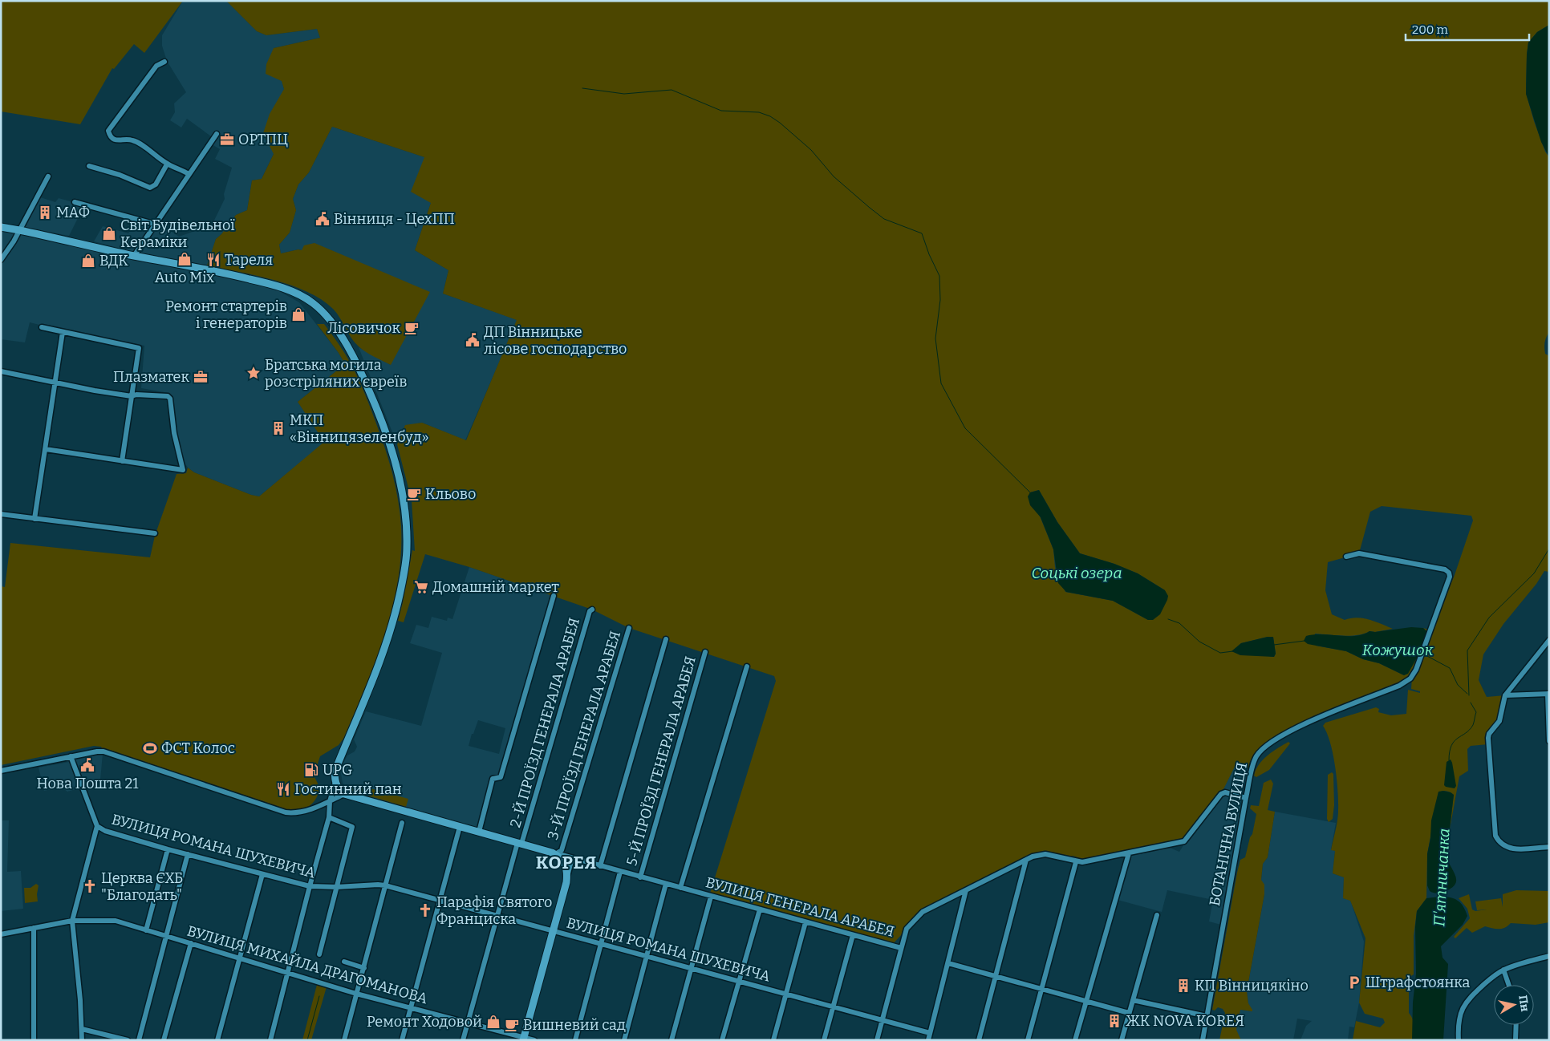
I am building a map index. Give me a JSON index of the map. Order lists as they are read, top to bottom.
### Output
{
  "streets": {
    "street": [
      "2-Й ПРОЇЗД ГЕНЕРАЛА АРАБЕЯ",
      "3-Й ПРОЇЗД ГЕНЕРАЛА АРАБЕЯ",
      "5-Й ПРОЇЗД ГЕНЕРАЛА АРАБЕЯ",
      "БОТАНІЧНА ВУЛИЦЯ",
      "ВУЛИЦЯ РОМАНА ШУХЕВИЧА",
      "ВУЛИЦЯ ГЕНЕРАЛА АРАБЕЯ",
      "ВУЛИЦЯ МИХАЙЛА ДРАГОМАНОВА"
    ]
  },
  "crossings": [
    ["2-Й ПРОЇЗД ГЕНЕРАЛА АРАБЕЯ", "ВУЛИЦЯ РОМАНА ШУХЕВИЧА"],
    ["2-Й ПРОЇЗД ГЕНЕРАЛА АРАБЕЯ", "ВУЛИЦЯ МИХАЙЛА ДРАГОМАНОВА"],
    ["3-Й ПРОЇЗД ГЕНЕРАЛА АРАБЕЯ", "ВУЛИЦЯ ГЕНЕРАЛА АРАБЕЯ"],
    ["5-Й ПРОЇЗД ГЕНЕРАЛА АРАБЕЯ", "ВУЛИЦЯ ГЕНЕРАЛА АРАБЕЯ"],
    ["БОТАНІЧНА ВУЛИЦЯ", "ВУЛИЦЯ ГЕНЕРАЛА АРАБЕЯ"]
  ],
  "districts": ["КОРЕЯ"],
  "water": ["Соцькі озера", "Кожушок", "П'ятничанка"],
  "places": {
    "office": ["ОРТПЦ", "Плазматек"],
    "building": [
      "МАФ",
      "МКП «Вінницязеленбуд»",
      "КП Вінницякіно",
      "ЖК NOVA KOREЯ"
    ],
    "public building": ["Вінниця - ЦехПП", "ДП Вінницьке лісове господарство", "Нова Пошта 21"],
    "shop": [
      "Світ Будівельної Кераміки",
      "Auto Mix",
      "ВДК",
      "Ремонт стартерів і генераторів",
      "Ремонт Ходовой"
    ],
    "restaurant": ["Тареля", "Гостинний пан"],
    "cafe": ["Лісовичок", "Кльово", "Вишневий сад"],
    "place": ["Братська могила розстріляних євреїв"],
    "supermarket": ["Домашній маркет"],
    "sports": ["ФСТ Колос"],
    "fuel station": ["UPG"],
    "church": ["Церква ЄХБ \"Благодать\"", "Парафія Святого Франциска"],
    "parking": ["Штрафстоянка"]
  },
  "scale_bar": "200 m",
  "north": "right"
}
